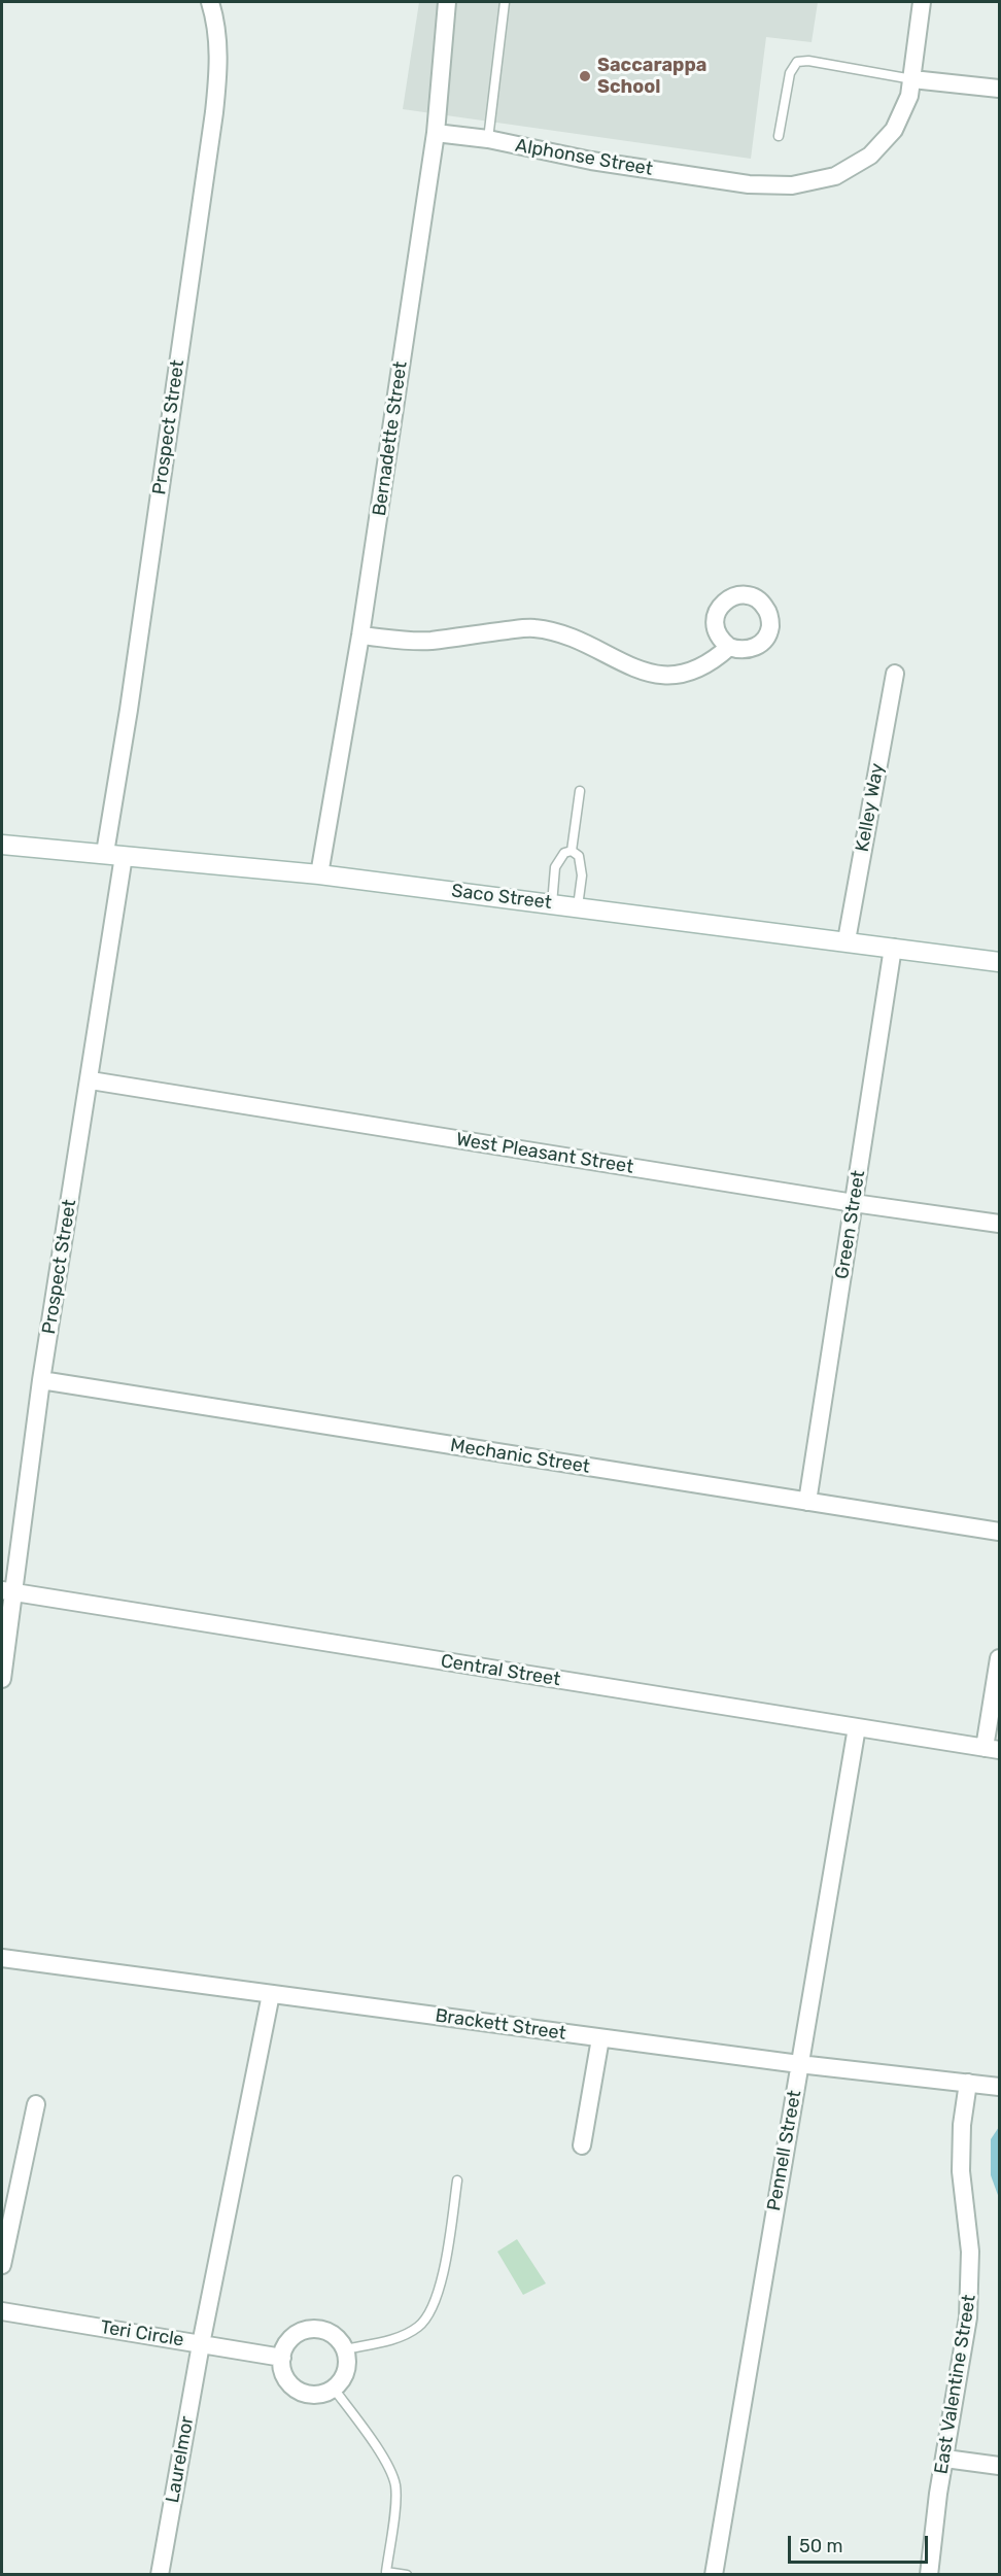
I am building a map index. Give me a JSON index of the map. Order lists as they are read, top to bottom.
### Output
{
  "streets": {
    "main road": ["Saco Street"],
    "street": [
      "Alphonse Street",
      "Prospect Street",
      "Bernadette Street",
      "Kelley Way",
      "West Pleasant Street",
      "Green Street",
      "Mechanic Street",
      "Central Street",
      "Brackett Street",
      "Pennell Street",
      "Teri Circle",
      "East Valentine Street",
      "Laurelmor"
    ]
  },
  "crossings": [
    ["Alphonse Street", "Bernadette Street"],
    ["Prospect Street", "Saco Street"],
    ["Prospect Street", "West Pleasant Street"],
    ["Prospect Street", "Mechanic Street"],
    ["Prospect Street", "Central Street"],
    ["Bernadette Street", "Saco Street"],
    ["Kelley Way", "Saco Street"],
    ["Saco Street", "Green Street"],
    ["West Pleasant Street", "Green Street"],
    ["Green Street", "Mechanic Street"],
    ["Central Street", "Pennell Street"],
    ["Brackett Street", "Pennell Street"],
    ["Brackett Street", "East Valentine Street"],
    ["Brackett Street", "Laurelmor"],
    ["Teri Circle", "Laurelmor"]
  ],
  "places": ["Saccarappa School"],
  "scale_bar": "50 m"
}
